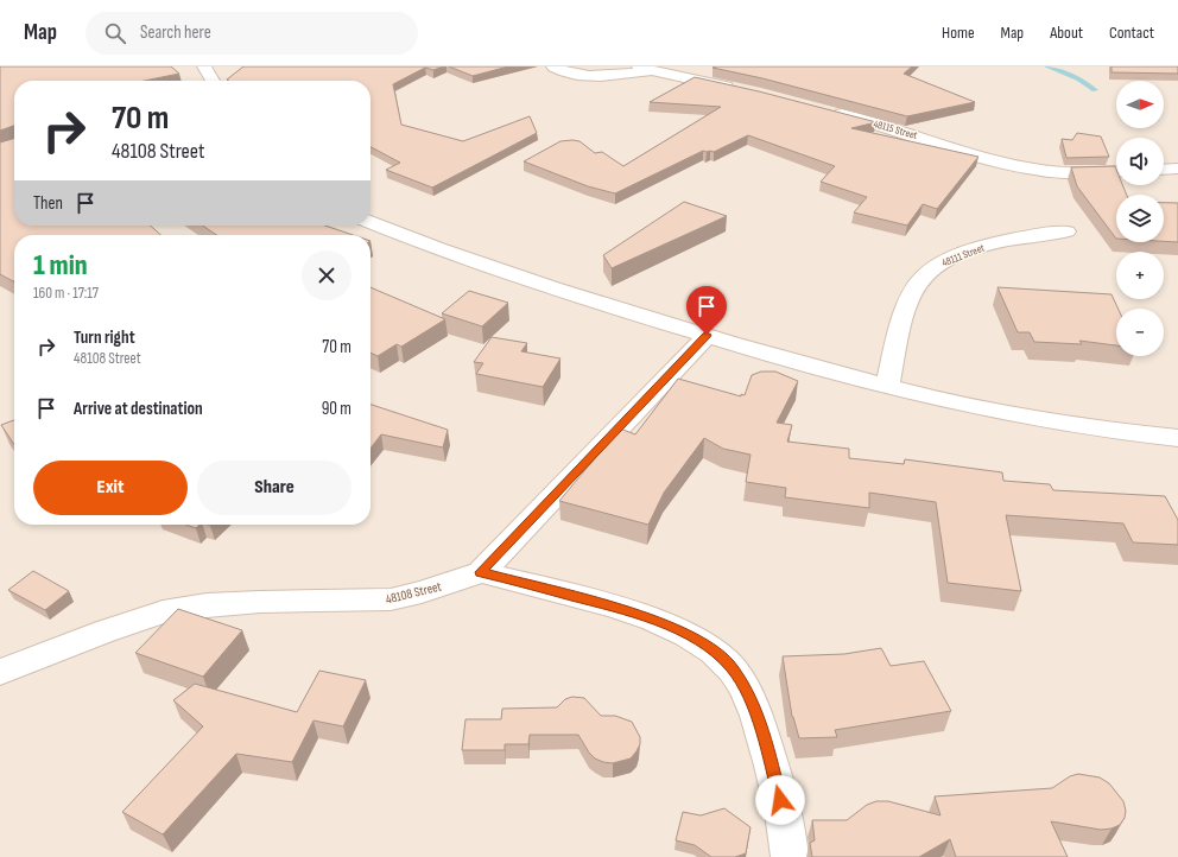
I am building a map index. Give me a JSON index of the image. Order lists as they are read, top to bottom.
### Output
{
  "streets": {
    "street": ["48115 Street", "48111 Street", "48108 Street"]
  },
  "north": "right",
  "page": {
    "header": "Map",
    "search": "Search here",
    "nav": [
      "Home",
      "Map",
      "About",
      "Contact"
    ],
    "map_buttons": ["+", "−"],
    "turn": ["70 m", "48108 Street"],
    "then": "Then",
    "heading": ["1 min", "160 m · 17:17"],
    "list": [
      {
        "name": "Turn right",
        "note": "48108 Street",
        "value": "70 m"
      },
      {
        "name": "Arrive at destination",
        "value": "90 m"
      }
    ],
    "buttons": ["Exit", "Share"]
  }
}
